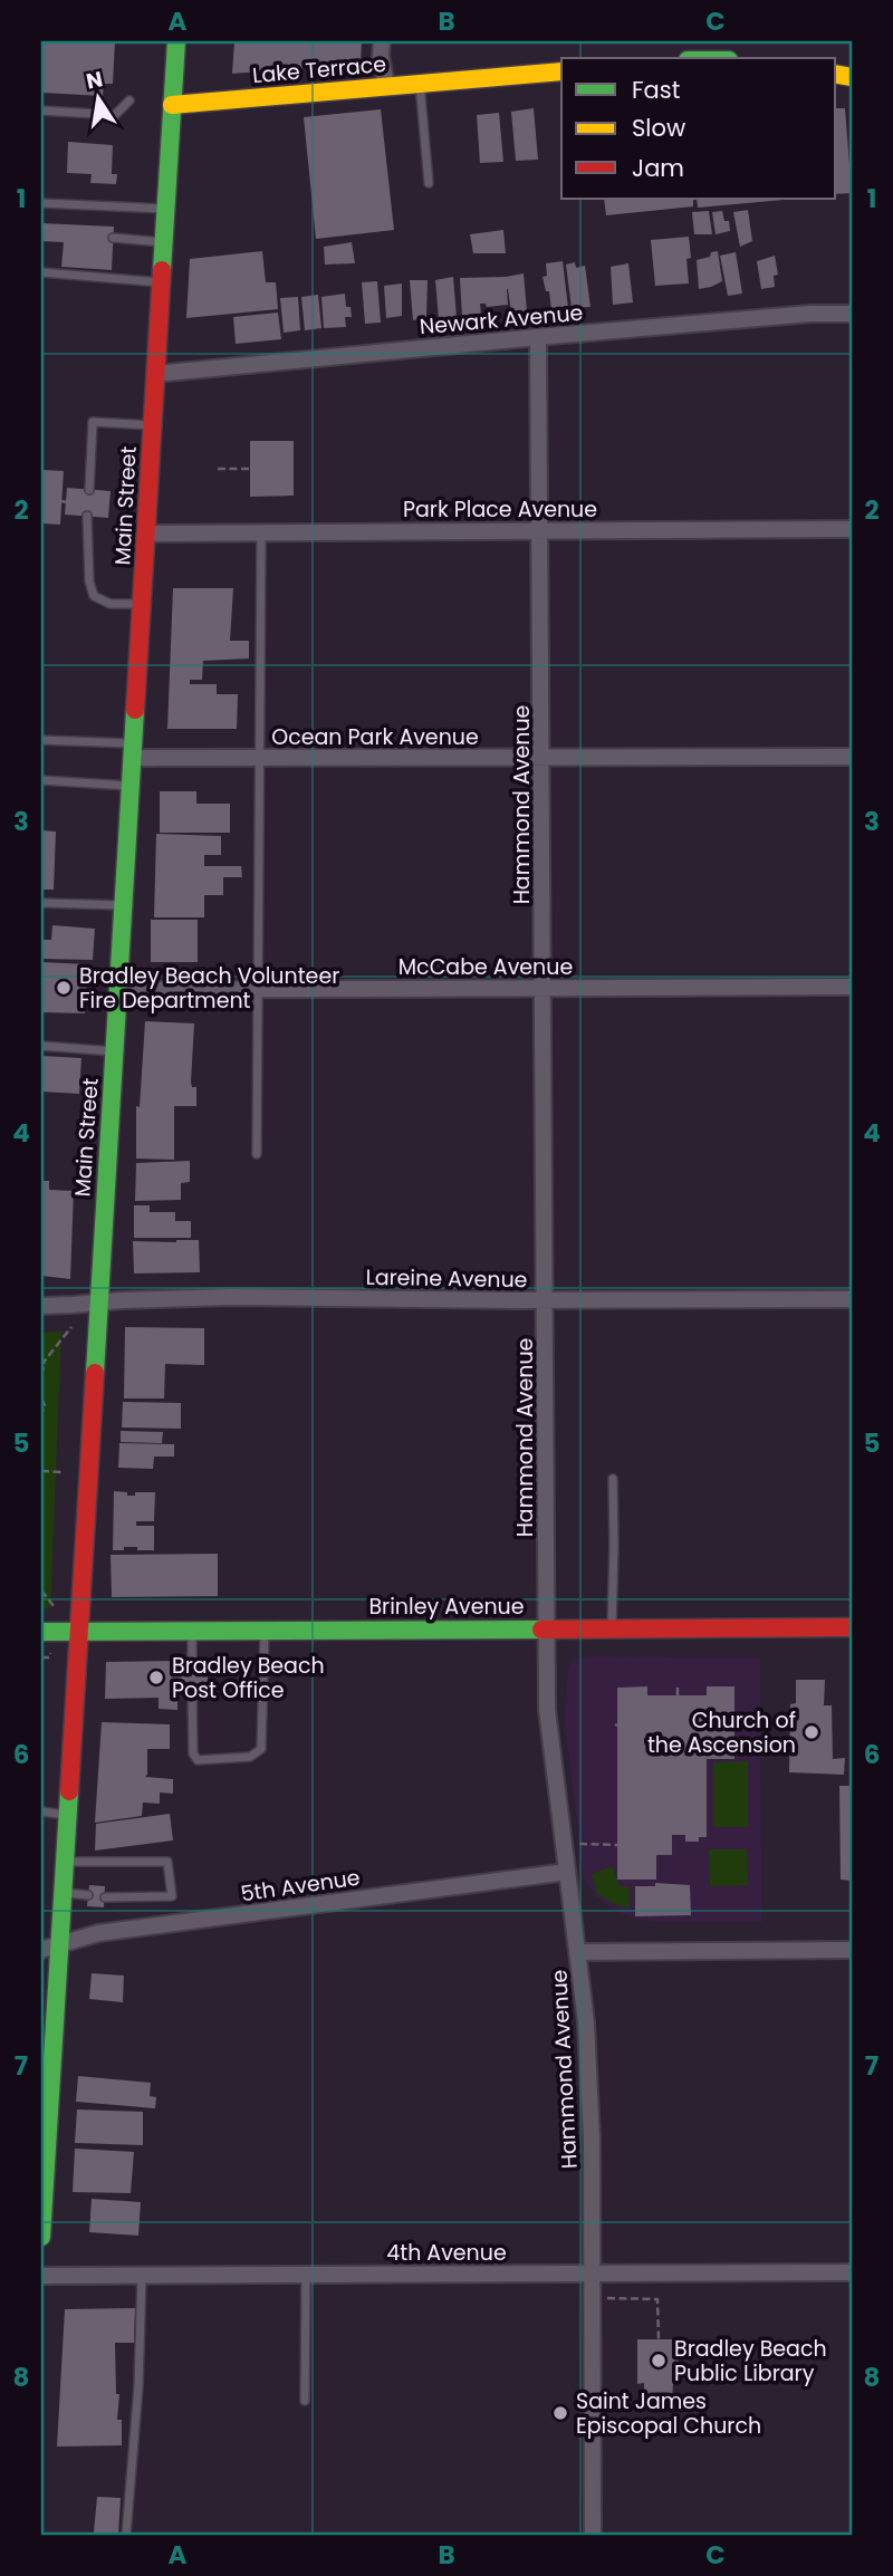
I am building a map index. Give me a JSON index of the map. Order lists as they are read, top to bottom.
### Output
{
  "streets": {
    "main road": ["Lake Terrace", "Main Street", "Brinley Avenue"],
    "street": [
      "Newark Avenue",
      "Park Place Avenue",
      "Ocean Park Avenue",
      "Hammond Avenue",
      "McCabe Avenue",
      "Lareine Avenue",
      "5th Avenue",
      "4th Avenue"
    ]
  },
  "crossings": [
    ["Lake Terrace", "Main Street"],
    ["Newark Avenue", "Main Street"],
    ["Newark Avenue", "Hammond Avenue"],
    ["Main Street", "Park Place Avenue"],
    ["Main Street", "Ocean Park Avenue"],
    ["Main Street", "McCabe Avenue"],
    ["Main Street", "Lareine Avenue"],
    ["Main Street", "Brinley Avenue"],
    ["Main Street", "5th Avenue"],
    ["Park Place Avenue", "Hammond Avenue"],
    ["Ocean Park Avenue", "Hammond Avenue"],
    ["Hammond Avenue", "McCabe Avenue"],
    ["Hammond Avenue", "Lareine Avenue"],
    ["Hammond Avenue", "Brinley Avenue"],
    ["Hammond Avenue", "5th Avenue"],
    ["Hammond Avenue", "4th Avenue"]
  ],
  "places": [
    "Bradley Beach Volunteer Fire Department",
    "Bradley Beach Post Office",
    "Church of the Ascension",
    "Bradley Beach Public Library",
    "Saint James Episcopal Church"
  ],
  "legend": ["Fast", "Slow", "Jam"],
  "north": "top",
  "grid": {
    "columns": ["A", "B", "C"],
    "rows": [
      "1",
      "2",
      "3",
      "4",
      "5",
      "6",
      "7",
      "8"
    ]
  }
}
